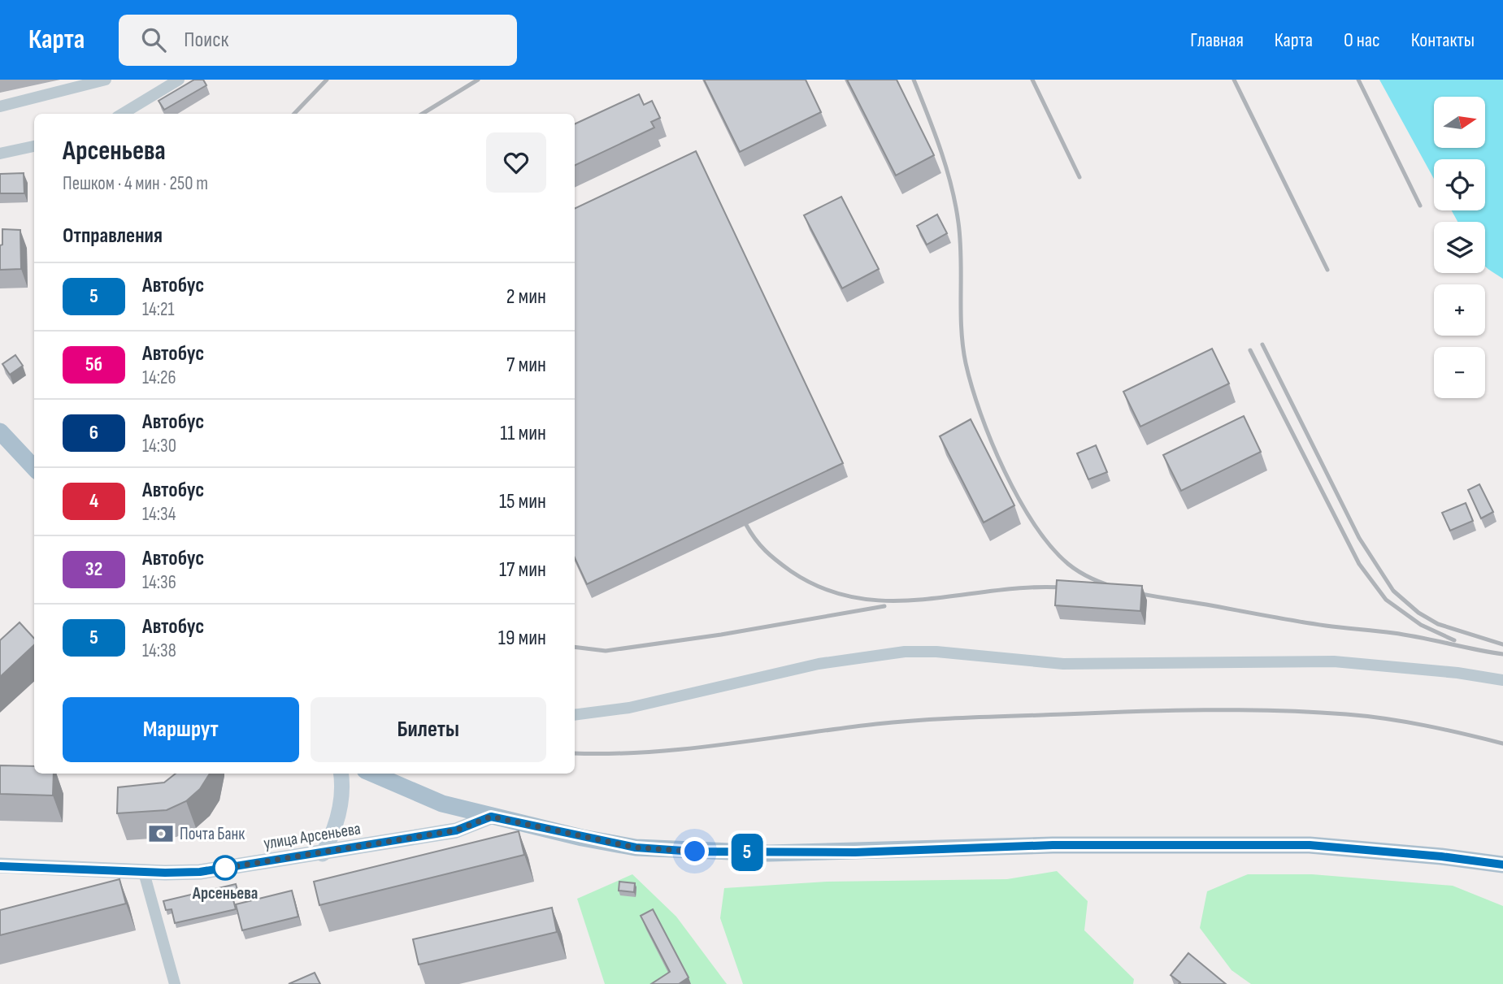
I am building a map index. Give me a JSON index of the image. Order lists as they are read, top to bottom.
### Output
{
  "streets": {
    "main road": ["улица Арсеньева"]
  },
  "places": {
    "bank": ["Почта Банк"],
    "other": ["Арсеньева"]
  },
  "lines": ["bus line 5"],
  "north": "right",
  "page": {
    "header": "Карта",
    "search": "Поиск",
    "nav": [
      "Главная",
      "Карта",
      "О нас",
      "Контакты"
    ],
    "on_map": "5",
    "map_buttons": ["+", "−"],
    "heading": [
      ["Арсеньева", "Пешком · 4 мин · 250 m"],
      "Отправления"
    ],
    "list": [
      {
        "mark": "5",
        "name": "Автобус",
        "note": "14:21",
        "value": "2 мин"
      },
      {
        "mark": "5б",
        "name": "Автобус",
        "note": "14:26",
        "value": "7 мин"
      },
      {
        "mark": "6",
        "name": "Автобус",
        "note": "14:30",
        "value": "11 мин"
      },
      {
        "mark": "4",
        "name": "Автобус",
        "note": "14:34",
        "value": "15 мин"
      },
      {
        "mark": "32",
        "name": "Автобус",
        "note": "14:36",
        "value": "17 мин"
      },
      {
        "mark": "5",
        "name": "Автобус",
        "note": "14:38",
        "value": "19 мин"
      }
    ],
    "buttons": ["Маршрут", "Билеты"]
  }
}
